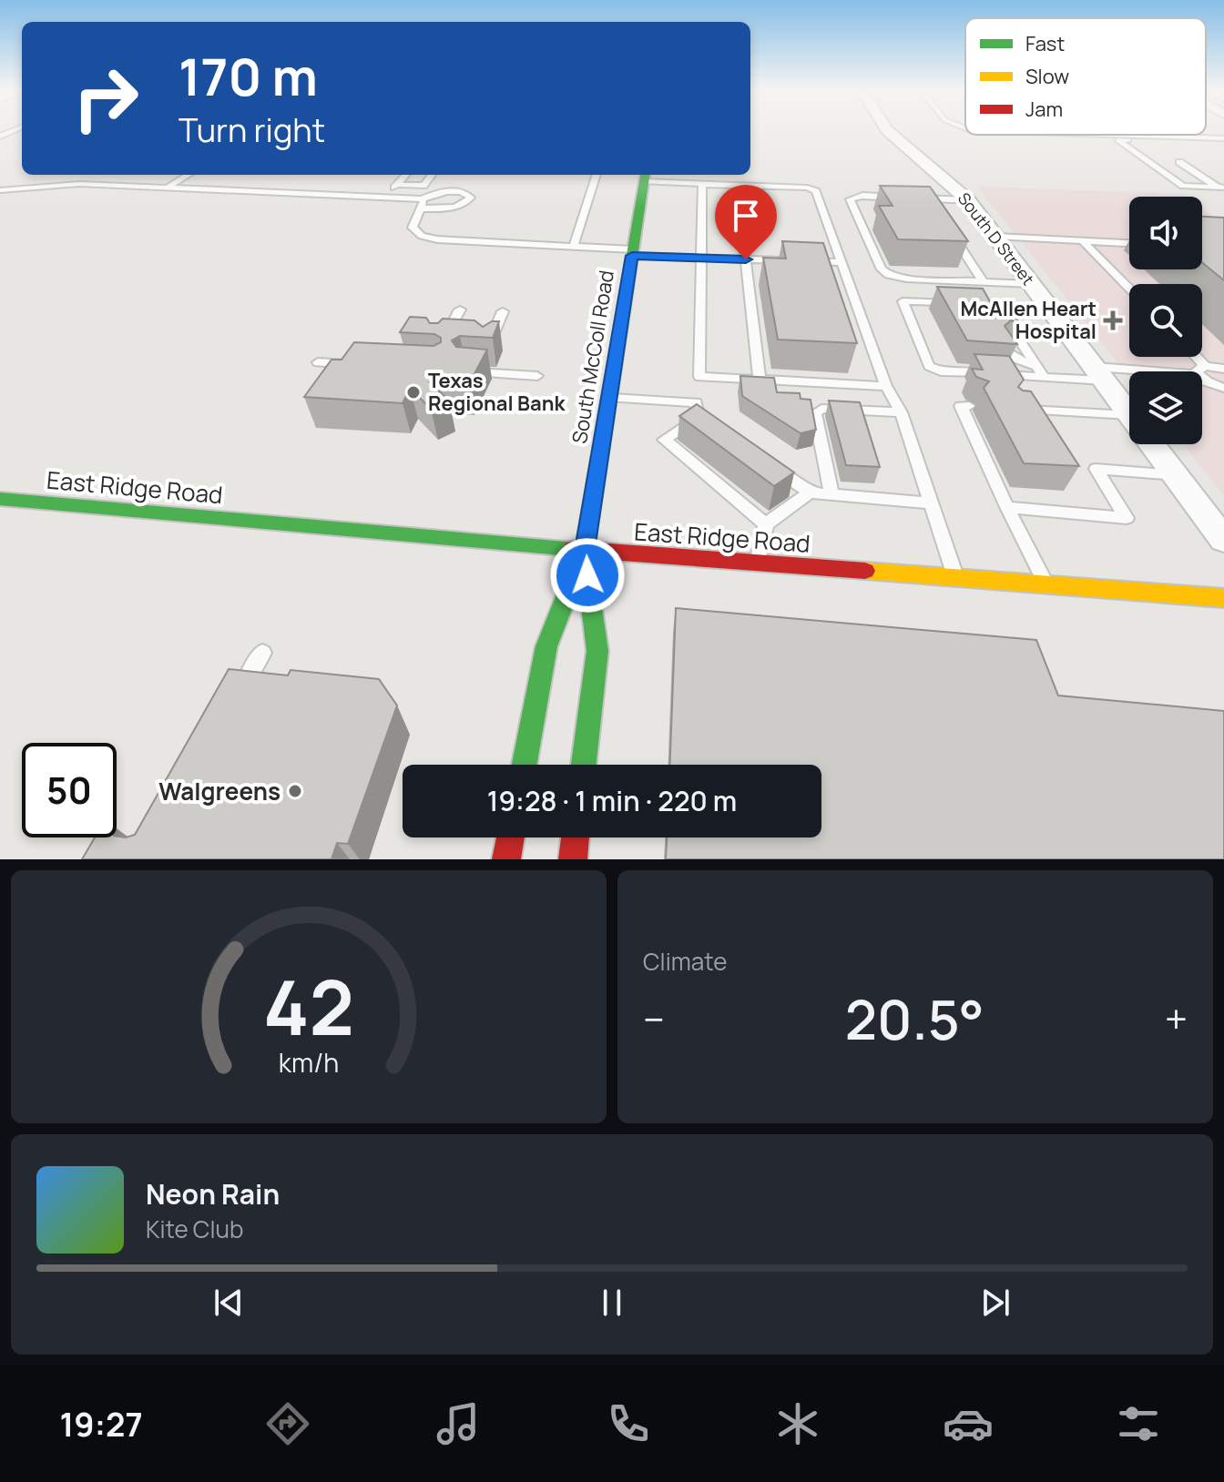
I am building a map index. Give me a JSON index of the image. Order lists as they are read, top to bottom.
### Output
{
  "streets": {
    "main road": ["South McColl Road", "East Ridge Road"],
    "street": ["South D Street"]
  },
  "crossings": [
    ["South McColl Road", "East Ridge Road"]
  ],
  "places": {
    "health": ["McAllen Heart Hospital"],
    "other": ["Texas Regional Bank", "Walgreens"]
  },
  "legend": ["Fast", "Slow", "Jam"],
  "page": {
    "turn": ["170 m", "Turn right"],
    "limit": "50",
    "trip": "19:28 · 1 min · 220 m",
    "tile": "Climate",
    "heat": ["−", "20.5°", "+"],
    "song": ["Neon Rain", "Kite Club"],
    "tabs": "19:27",
    "gauge": ["42", "km/h"]
  }
}
